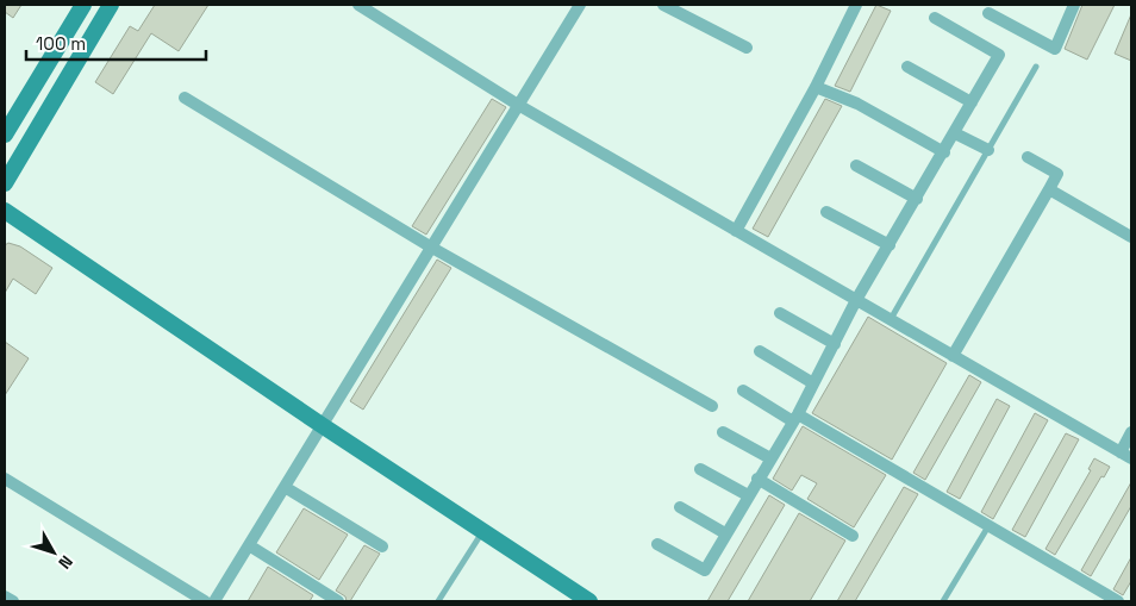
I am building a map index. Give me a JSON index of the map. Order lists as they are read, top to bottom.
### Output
{
  "scale_bar": "100 m",
  "north": "bottom right"
}
